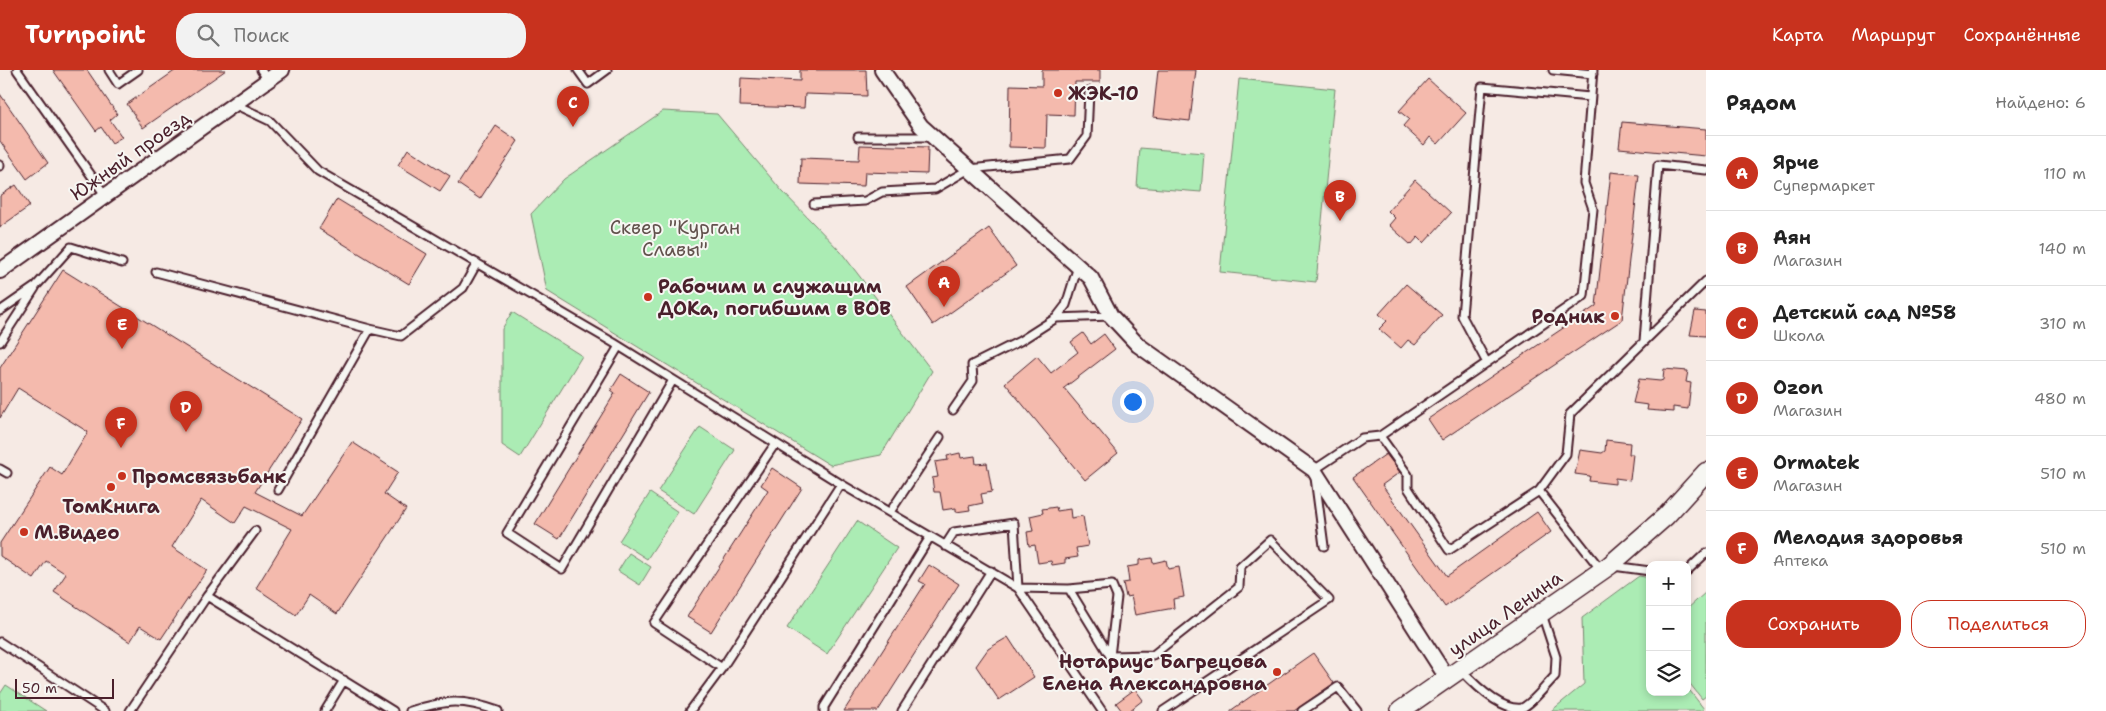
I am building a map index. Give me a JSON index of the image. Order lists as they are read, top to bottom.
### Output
{
  "streets": {
    "street": ["Южный проезд", "улица Ленина"]
  },
  "parks": ["Сквер \"Курган Славы\""],
  "places": [
    "ЖЭК-10",
    "Рабочим и служащим ДОКа, погибшим в ВОВ",
    "Родник",
    "Промсвязьбанк",
    "ТомКнига",
    "М.Видео",
    "Нотариус Багрецова Елена Александровна"
  ],
  "scale_bar": "50 m",
  "page": {
    "header": "Turnpoint",
    "search": "Поиск",
    "nav": ["Карта", "Маршрут", "Сохранённые"],
    "heading": ["Рядом", "Найдено: 6"],
    "pins": [
      "C",
      "B",
      "A",
      "E",
      "D",
      "F"
    ],
    "list": [
      {
        "mark": "A",
        "name": "Ярче",
        "note": "Супермаркет",
        "value": "110 m"
      },
      {
        "mark": "B",
        "name": "Аян",
        "note": "Магазин",
        "value": "140 m"
      },
      {
        "mark": "C",
        "name": "Детский сад №58",
        "note": "Школа",
        "value": "310 m"
      },
      {
        "mark": "D",
        "name": "Ozon",
        "note": "Магазин",
        "value": "480 m"
      },
      {
        "mark": "E",
        "name": "Ormatek",
        "note": "Магазин",
        "value": "510 m"
      },
      {
        "mark": "F",
        "name": "Мелодия здоровья",
        "note": "Аптека",
        "value": "510 m"
      }
    ],
    "map_buttons": ["+", "−"],
    "buttons": ["Сохранить", "Поделиться"],
    "scale": "50 m"
  }
}
